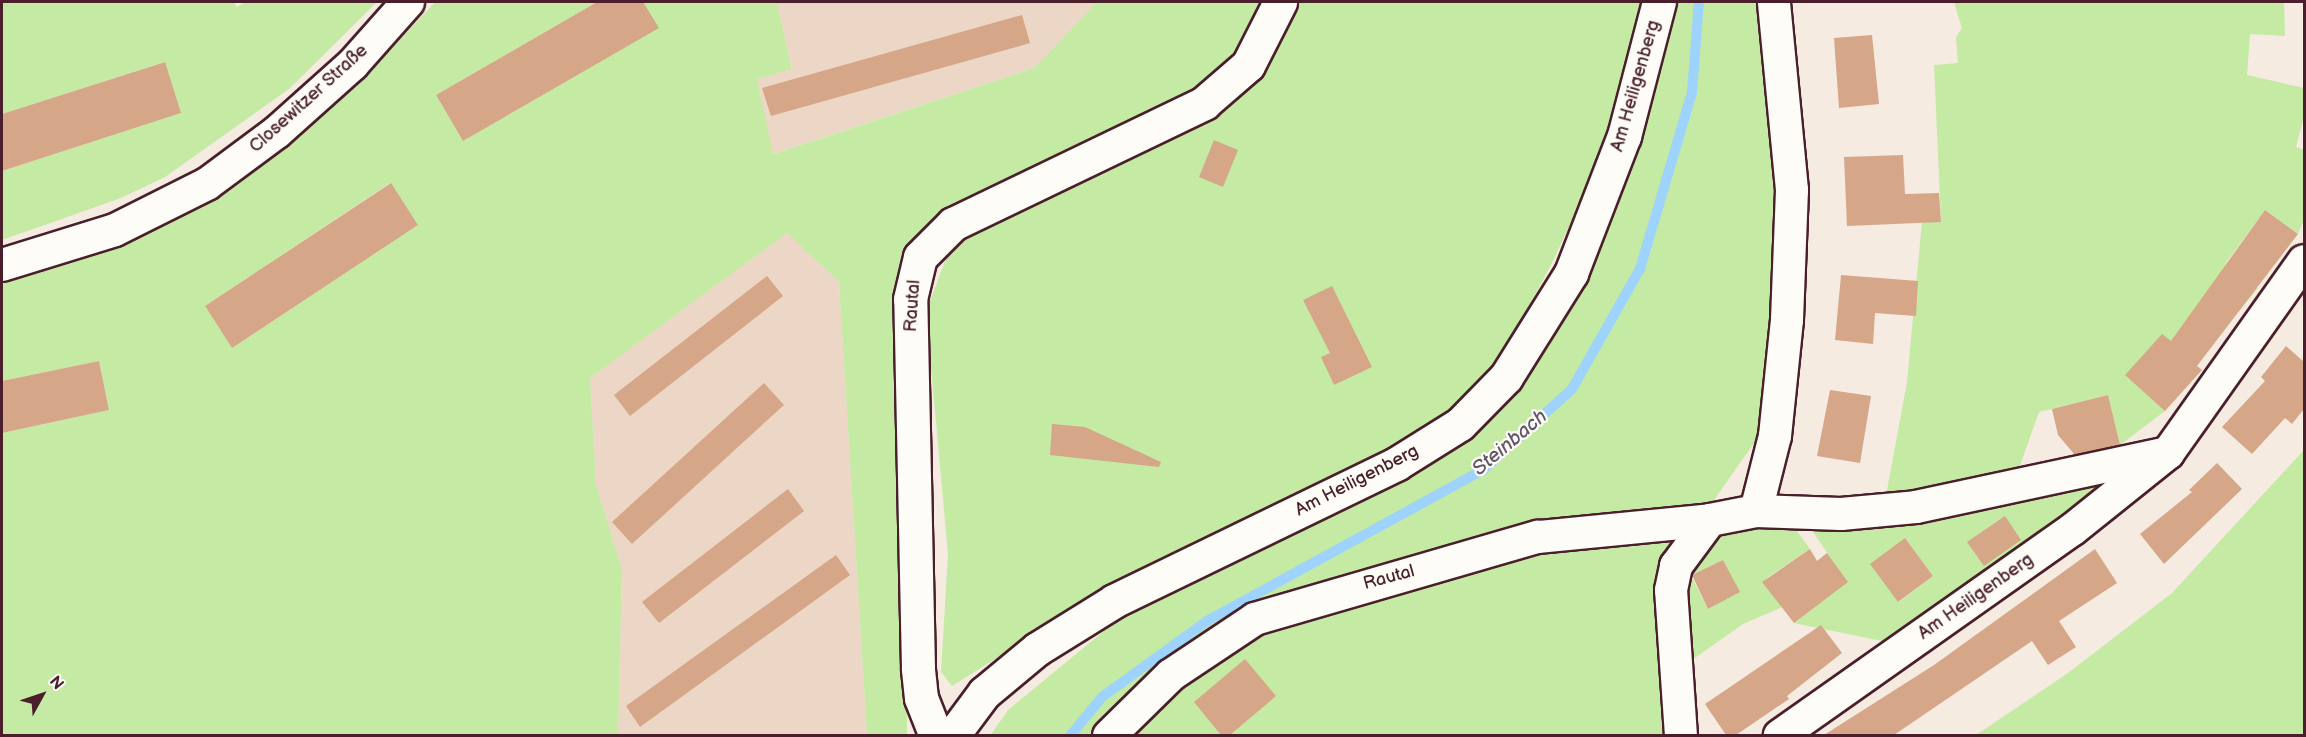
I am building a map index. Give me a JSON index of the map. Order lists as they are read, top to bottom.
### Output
{
  "streets": {
    "street": ["Am Heiligenberg", "Closewitzer Straße", "Rautal"]
  },
  "water": ["Steinbach"],
  "north": "top right"
}
